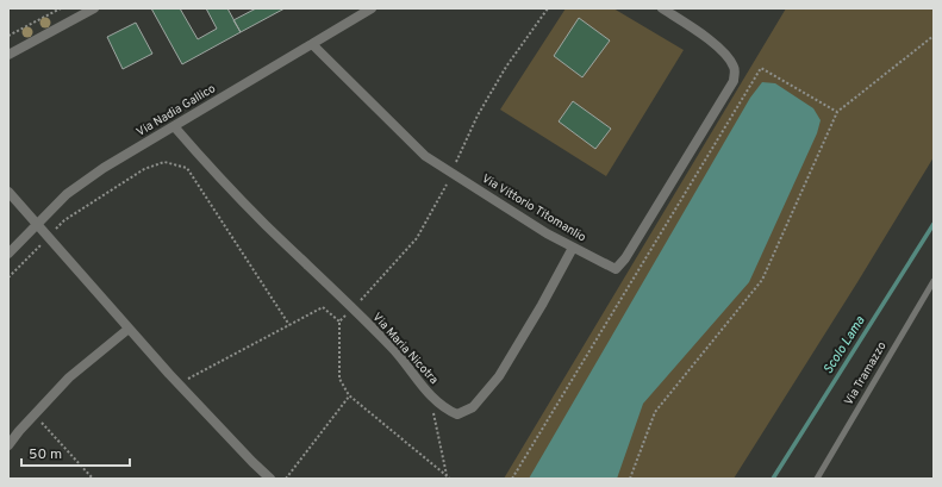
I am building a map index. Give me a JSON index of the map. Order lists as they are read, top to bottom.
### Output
{
  "streets": {
    "street": ["Via Nadia Gallico", "Via Vittorio Titomanlio", "Via Maria Nicotra"],
    "lane": ["Via Tramazzo"]
  },
  "crossings": [
    ["Via Nadia Gallico", "Via Vittorio Titomanlio"],
    ["Via Nadia Gallico", "Via Maria Nicotra"],
    ["Via Vittorio Titomanlio", "Via Maria Nicotra"]
  ],
  "water": ["Scolo Lama"],
  "scale_bar": "50 m"
}
